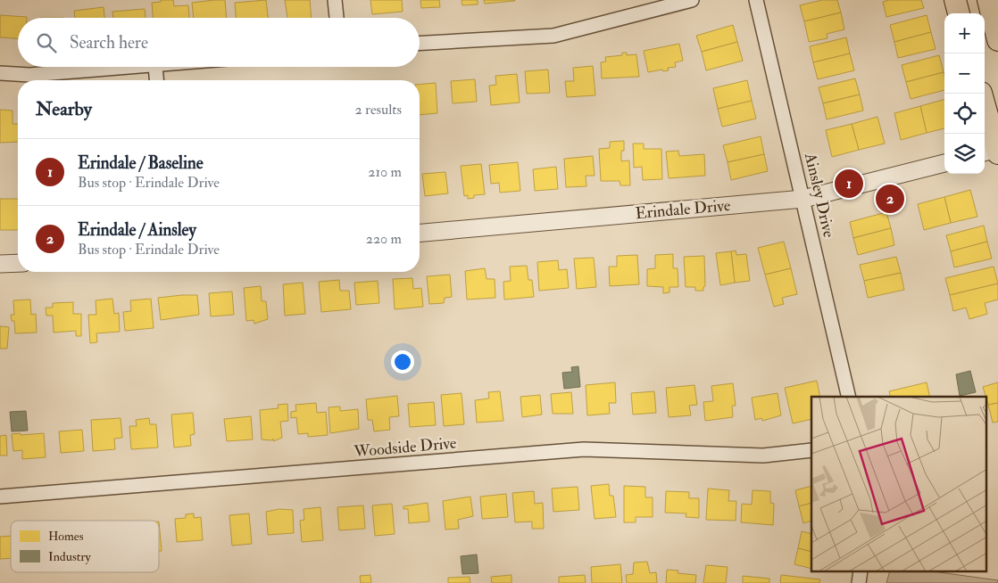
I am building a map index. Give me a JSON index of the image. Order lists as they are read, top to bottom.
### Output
{
  "streets": {
    "street": ["Ainsley Drive", "Erindale Drive", "Woodside Drive"]
  },
  "crossings": [
    ["Ainsley Drive", "Erindale Drive"]
  ],
  "legend": ["Homes", "Industry"],
  "page": {
    "map_buttons": ["+", "−"],
    "search": "Search here",
    "heading": ["Nearby", "2 results"],
    "list": [
      {
        "mark": "1",
        "name": "Erindale / Baseline",
        "note": "Bus stop · Erindale Drive",
        "value": "210 m"
      },
      {
        "mark": "2",
        "name": "Erindale / Ainsley",
        "note": "Bus stop · Erindale Drive",
        "value": "220 m"
      }
    ],
    "pins": ["1", "2"]
  }
}
